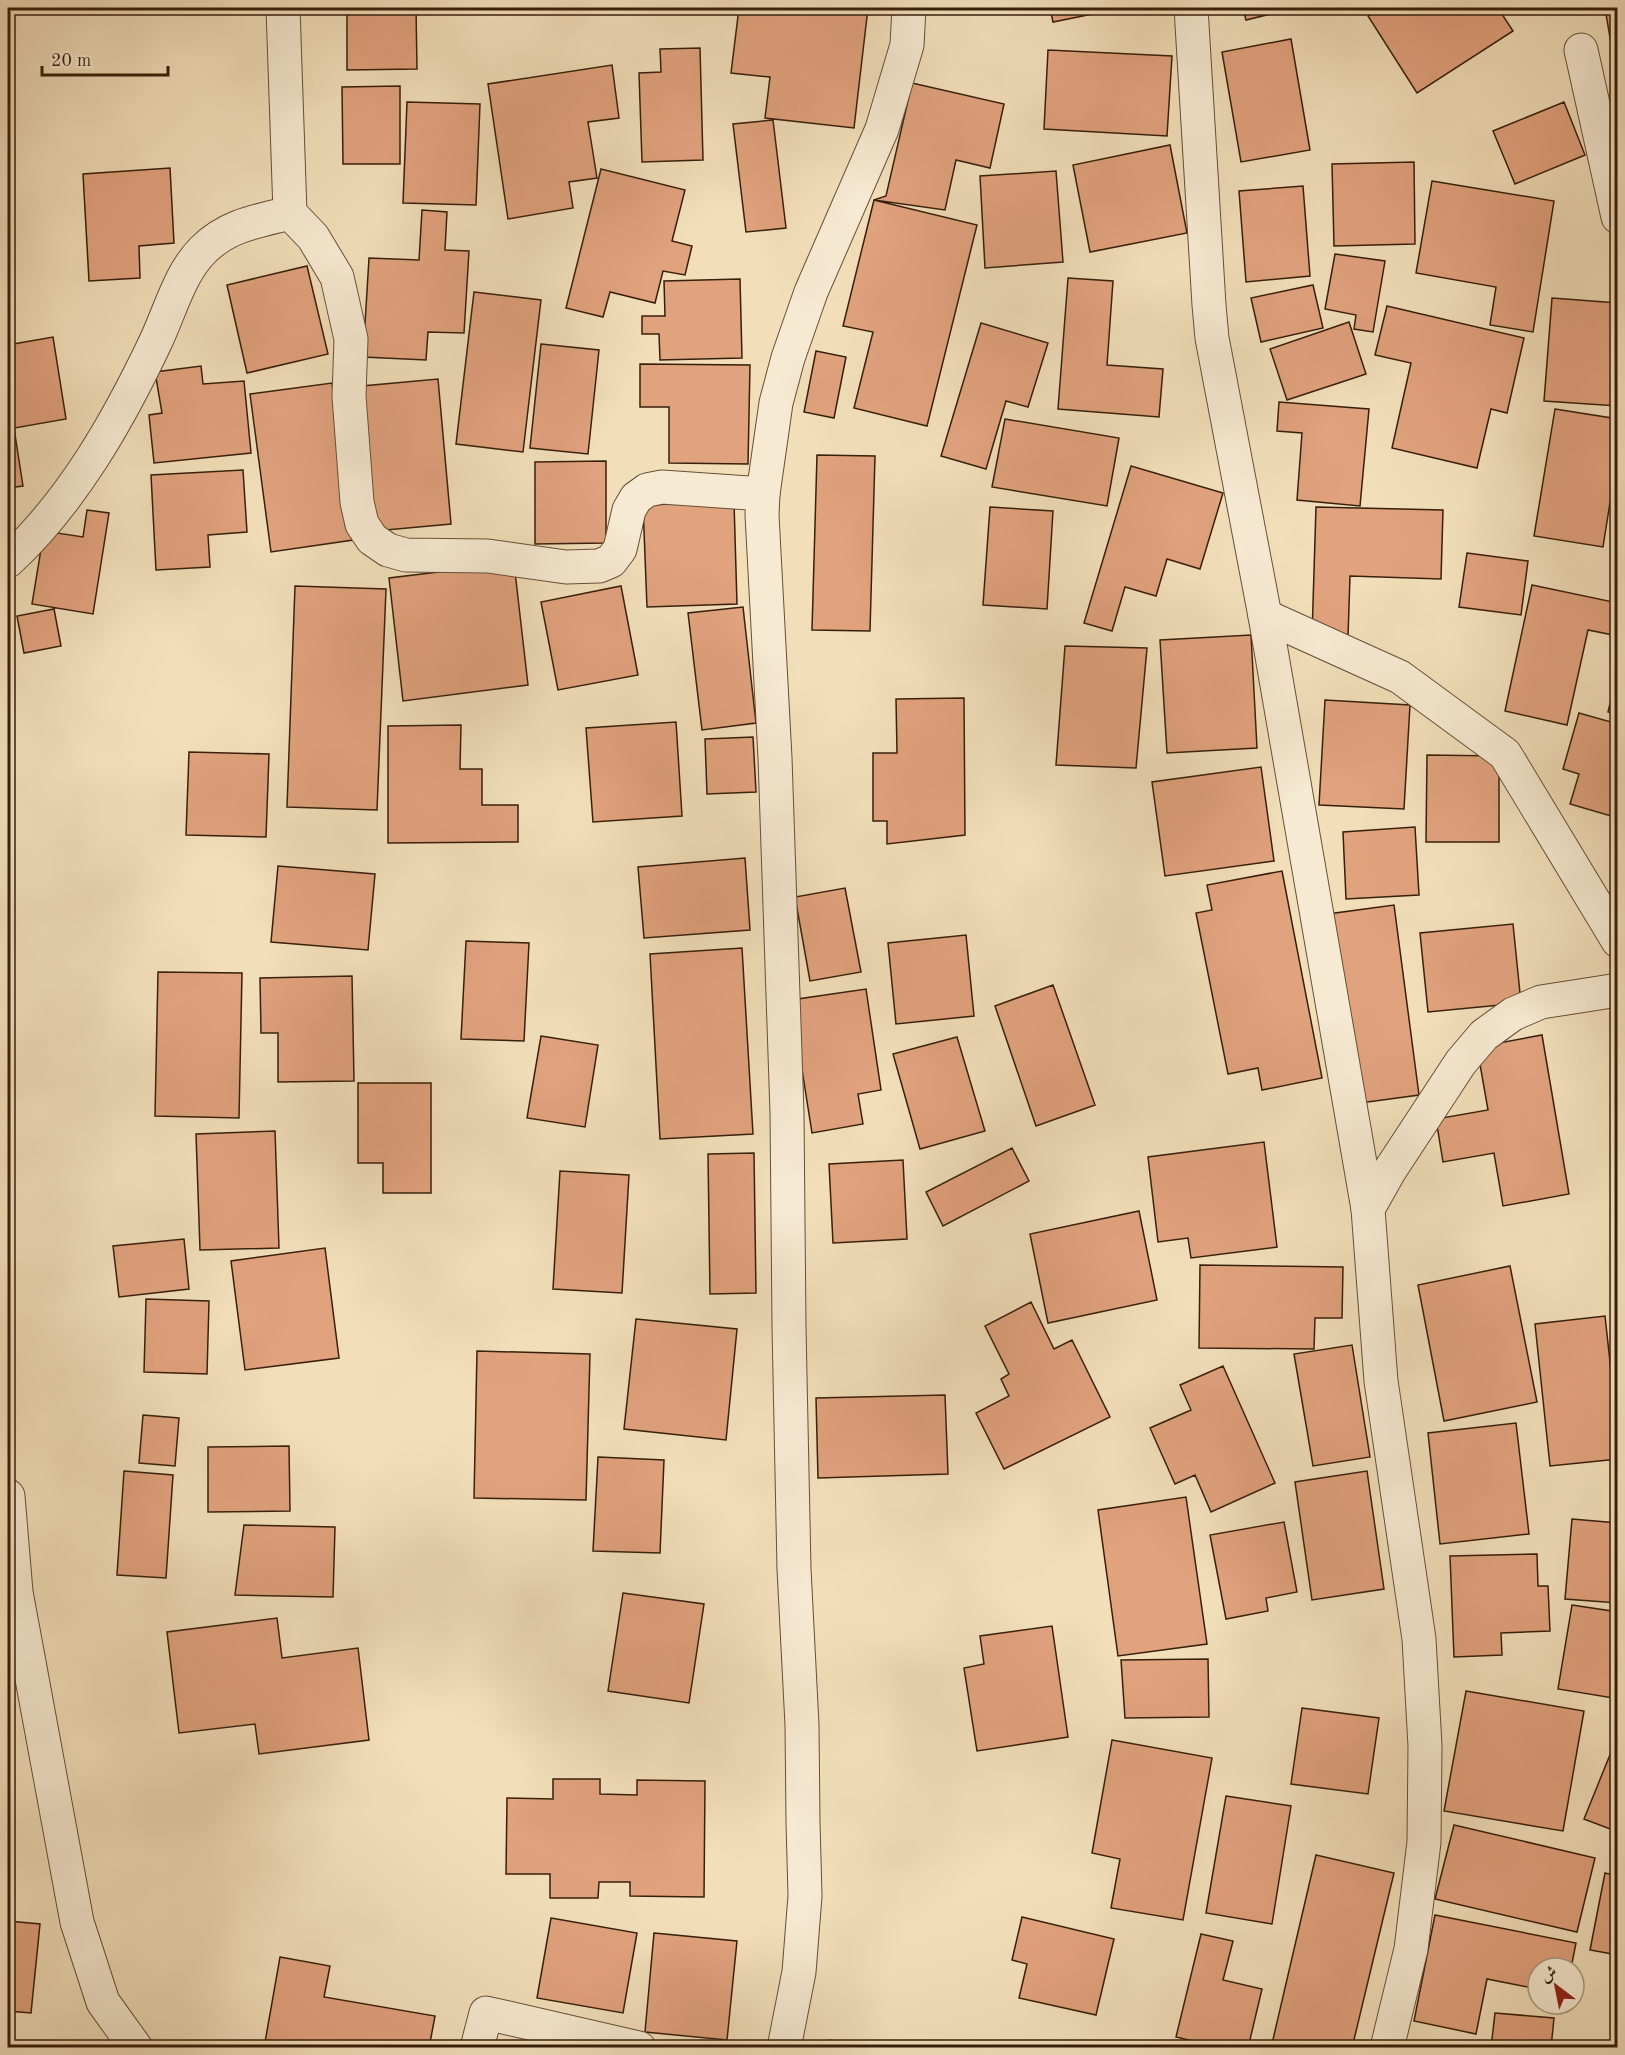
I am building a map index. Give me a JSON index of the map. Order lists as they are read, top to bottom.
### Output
{
  "scale_bar": "20 m",
  "north": "top left"
}
